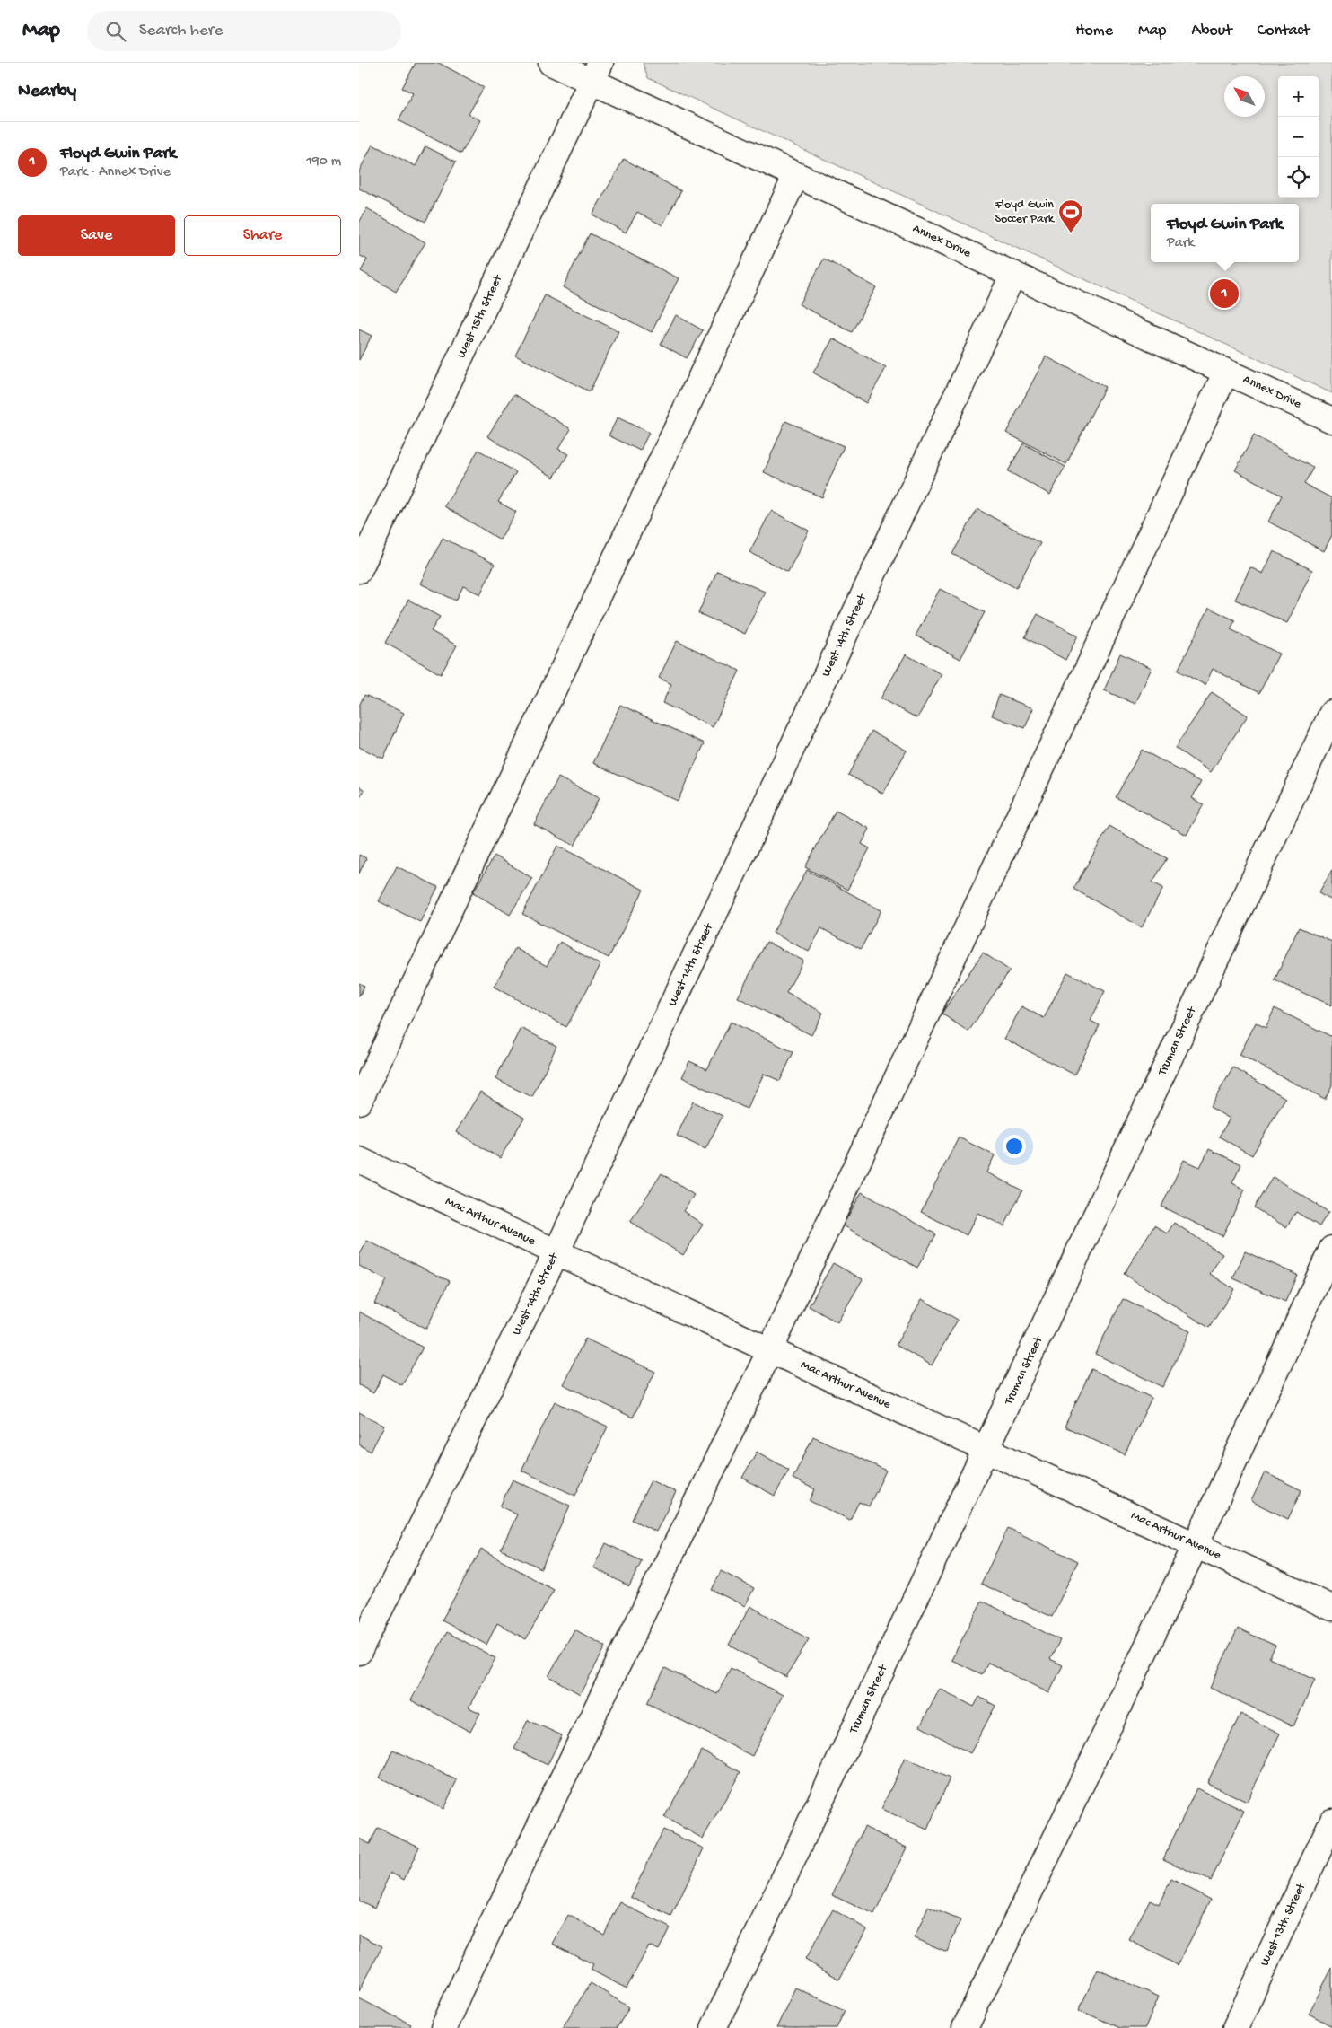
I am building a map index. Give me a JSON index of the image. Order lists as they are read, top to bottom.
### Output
{
  "streets": {
    "street": [
      "Annex Drive",
      "West 15th Street",
      "West 14th Street",
      "Truman Street",
      "Mac Arthur Avenue",
      "West 13th Street"
    ]
  },
  "crossings": [
    ["Annex Drive", "West 15th Street"],
    ["Annex Drive", "West 14th Street"],
    ["West 14th Street", "Mac Arthur Avenue"],
    ["Truman Street", "Mac Arthur Avenue"]
  ],
  "places": {
    "sports": ["Floyd Gwin Soccer Park"]
  },
  "north": "top left",
  "page": {
    "header": "Map",
    "search": "Search here",
    "nav": [
      "Home",
      "Map",
      "About",
      "Contact"
    ],
    "heading": "Nearby",
    "map_buttons": ["+", "−"],
    "list": [
      {
        "mark": "1",
        "name": "Floyd Gwin Park",
        "note": "Park · Annex Drive",
        "value": "190 m"
      }
    ],
    "buttons": ["Save", "Share"],
    "popup": ["Floyd Gwin Park", "Park"],
    "pins": "1"
  }
}
